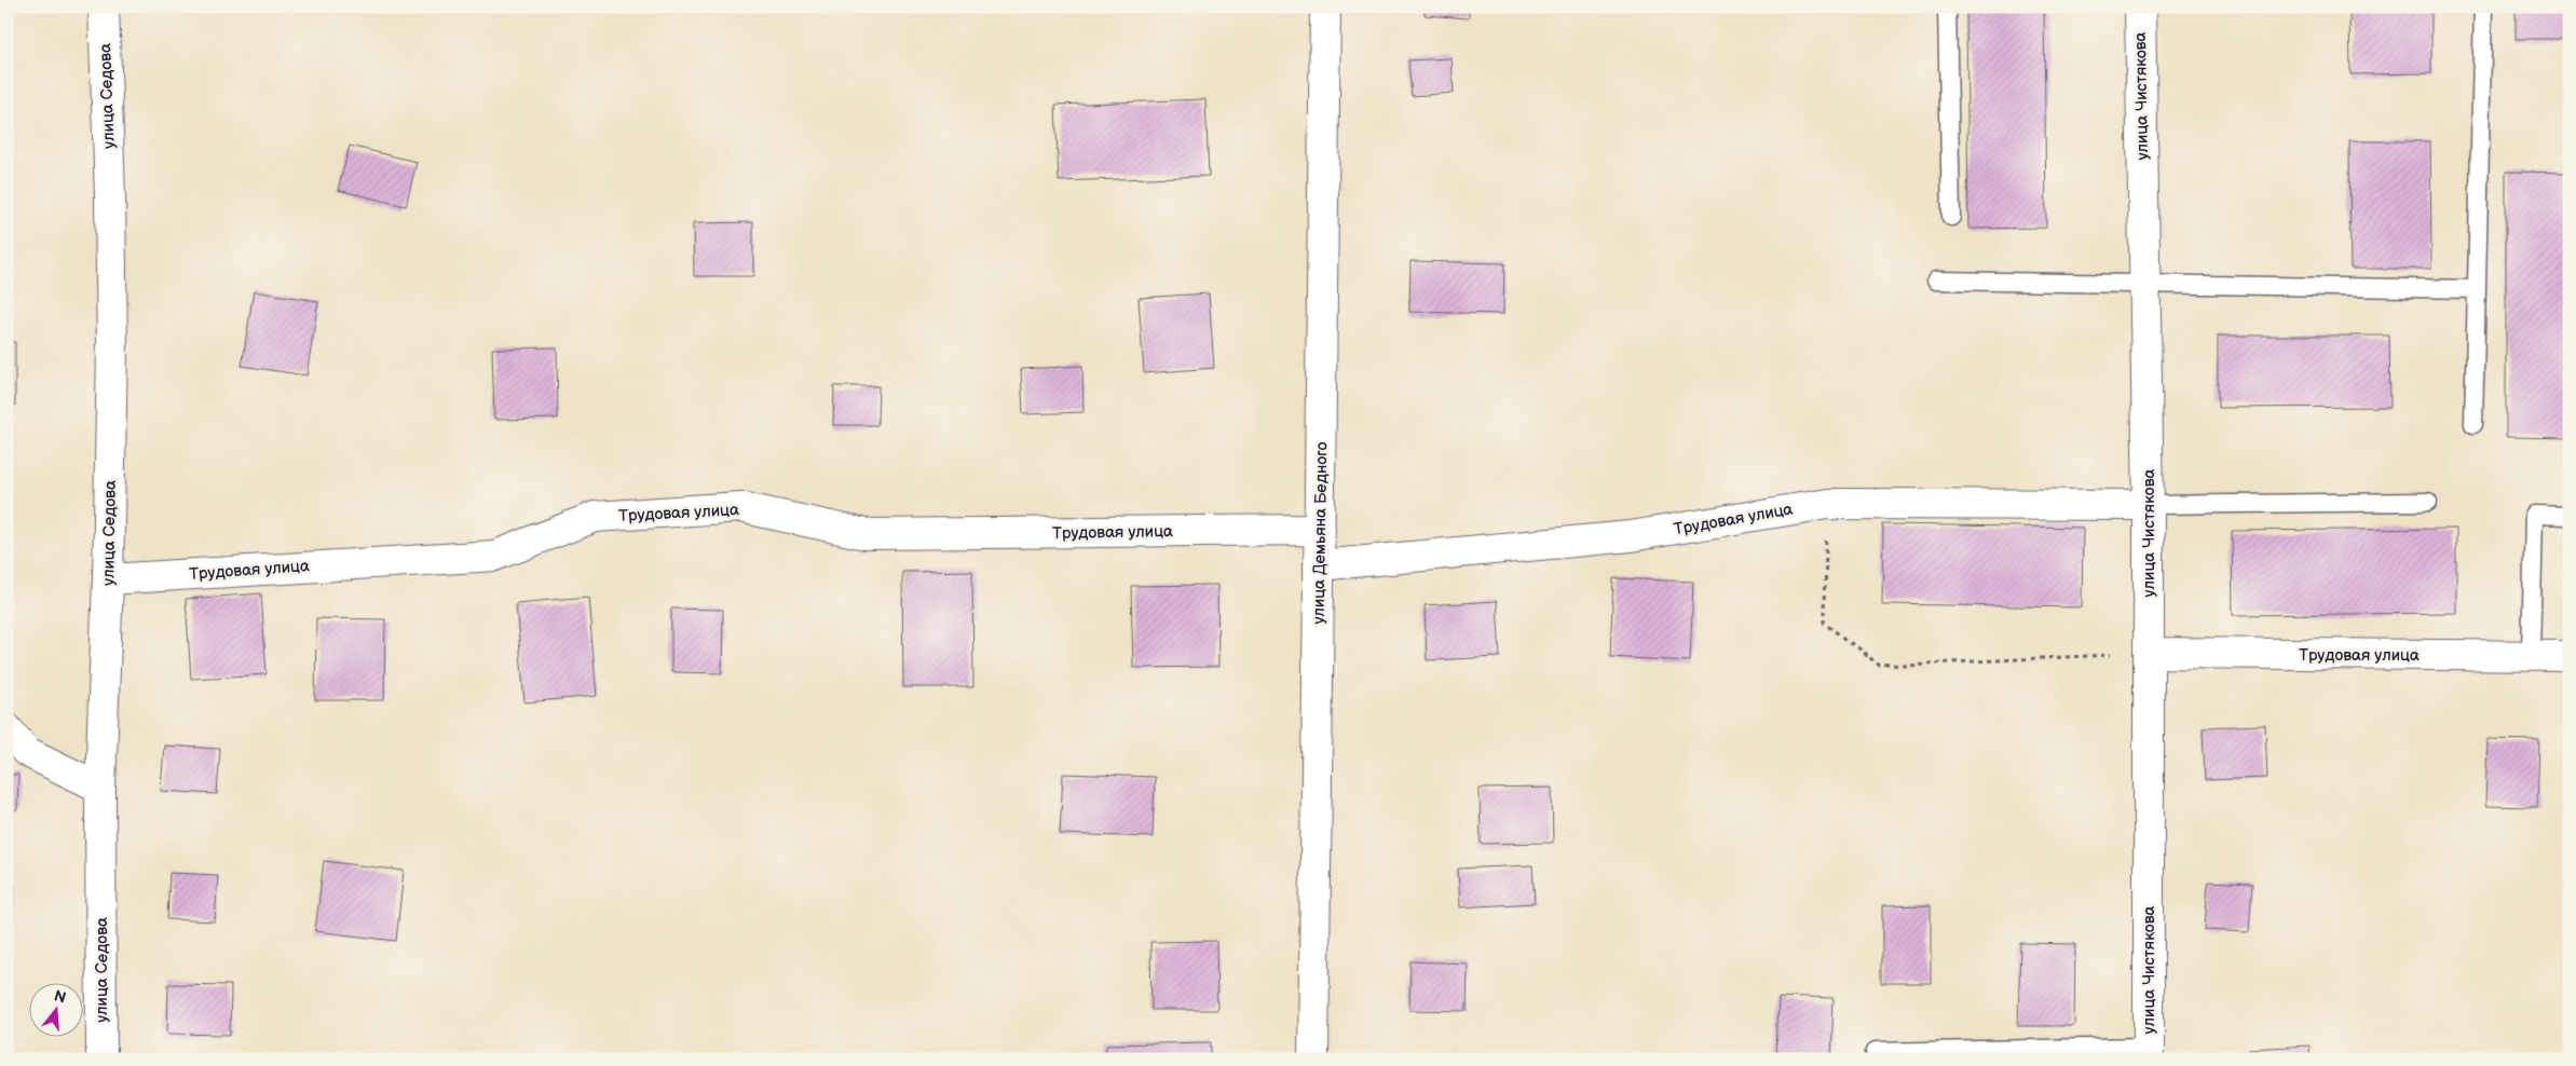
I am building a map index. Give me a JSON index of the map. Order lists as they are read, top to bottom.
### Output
{
  "streets": {
    "street": [
      "улица Седова",
      "улица Чистякова",
      "Трудовая улица",
      "улица Демьяна Бедного"
    ]
  },
  "crossings": [
    ["улица Седова", "Трудовая улица"],
    ["улица Чистякова", "Трудовая улица"],
    ["Трудовая улица", "улица Демьяна Бедного"]
  ],
  "north": "top"
}
